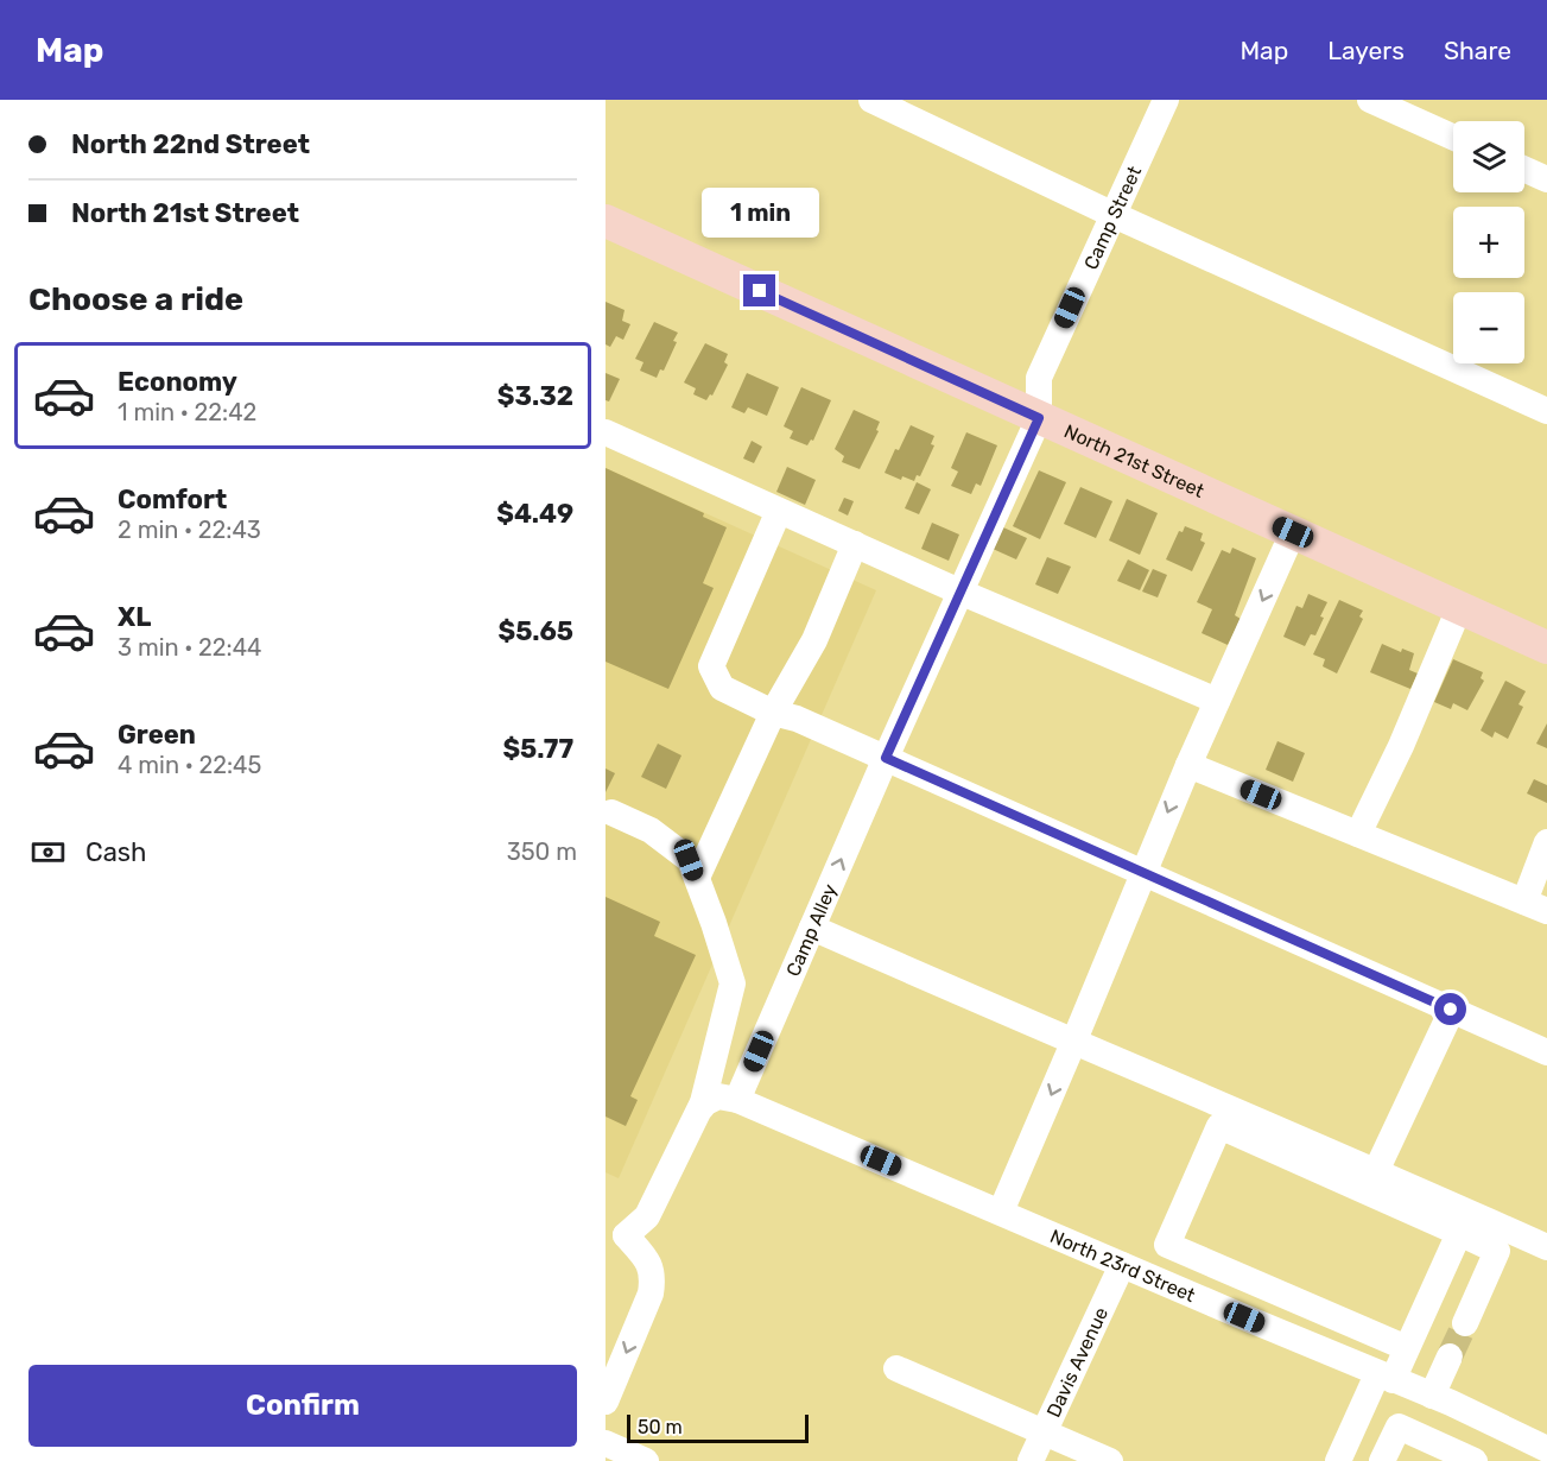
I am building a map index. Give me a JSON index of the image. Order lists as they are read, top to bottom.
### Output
{
  "streets": {
    "main road": ["North 21st Street"],
    "street": [
      "Camp Street",
      "Camp Alley",
      "North 23rd Street",
      "Davis Avenue"
    ]
  },
  "crossings": [
    ["Camp Street", "North 21st Street"],
    ["Camp Street", "Camp Alley"],
    ["North 21st Street", "Camp Alley"],
    ["Camp Alley", "North 23rd Street"],
    ["North 23rd Street", "Davis Avenue"]
  ],
  "scale_bar": "50 m",
  "page": {
    "header": "Map",
    "nav": ["Map", "Layers", "Share"],
    "banner": ["North 22nd Street", "North 21st Street"],
    "map_buttons": ["+", "−"],
    "bubble": "1 min",
    "heading": "Choose a ride",
    "list": [
      {
        "name": "Economy",
        "note": "1 min · 22:42",
        "value": "$3.32"
      },
      {
        "name": "Comfort",
        "note": "2 min · 22:43",
        "value": "$4.49"
      },
      {
        "name": "XL",
        "note": "3 min · 22:44",
        "value": "$5.65"
      },
      {
        "name": "Green",
        "note": "4 min · 22:45",
        "value": "$5.77"
      }
    ],
    "pay": ["Cash", "350 m"],
    "buttons": "Confirm",
    "scale": "50 m"
  }
}
